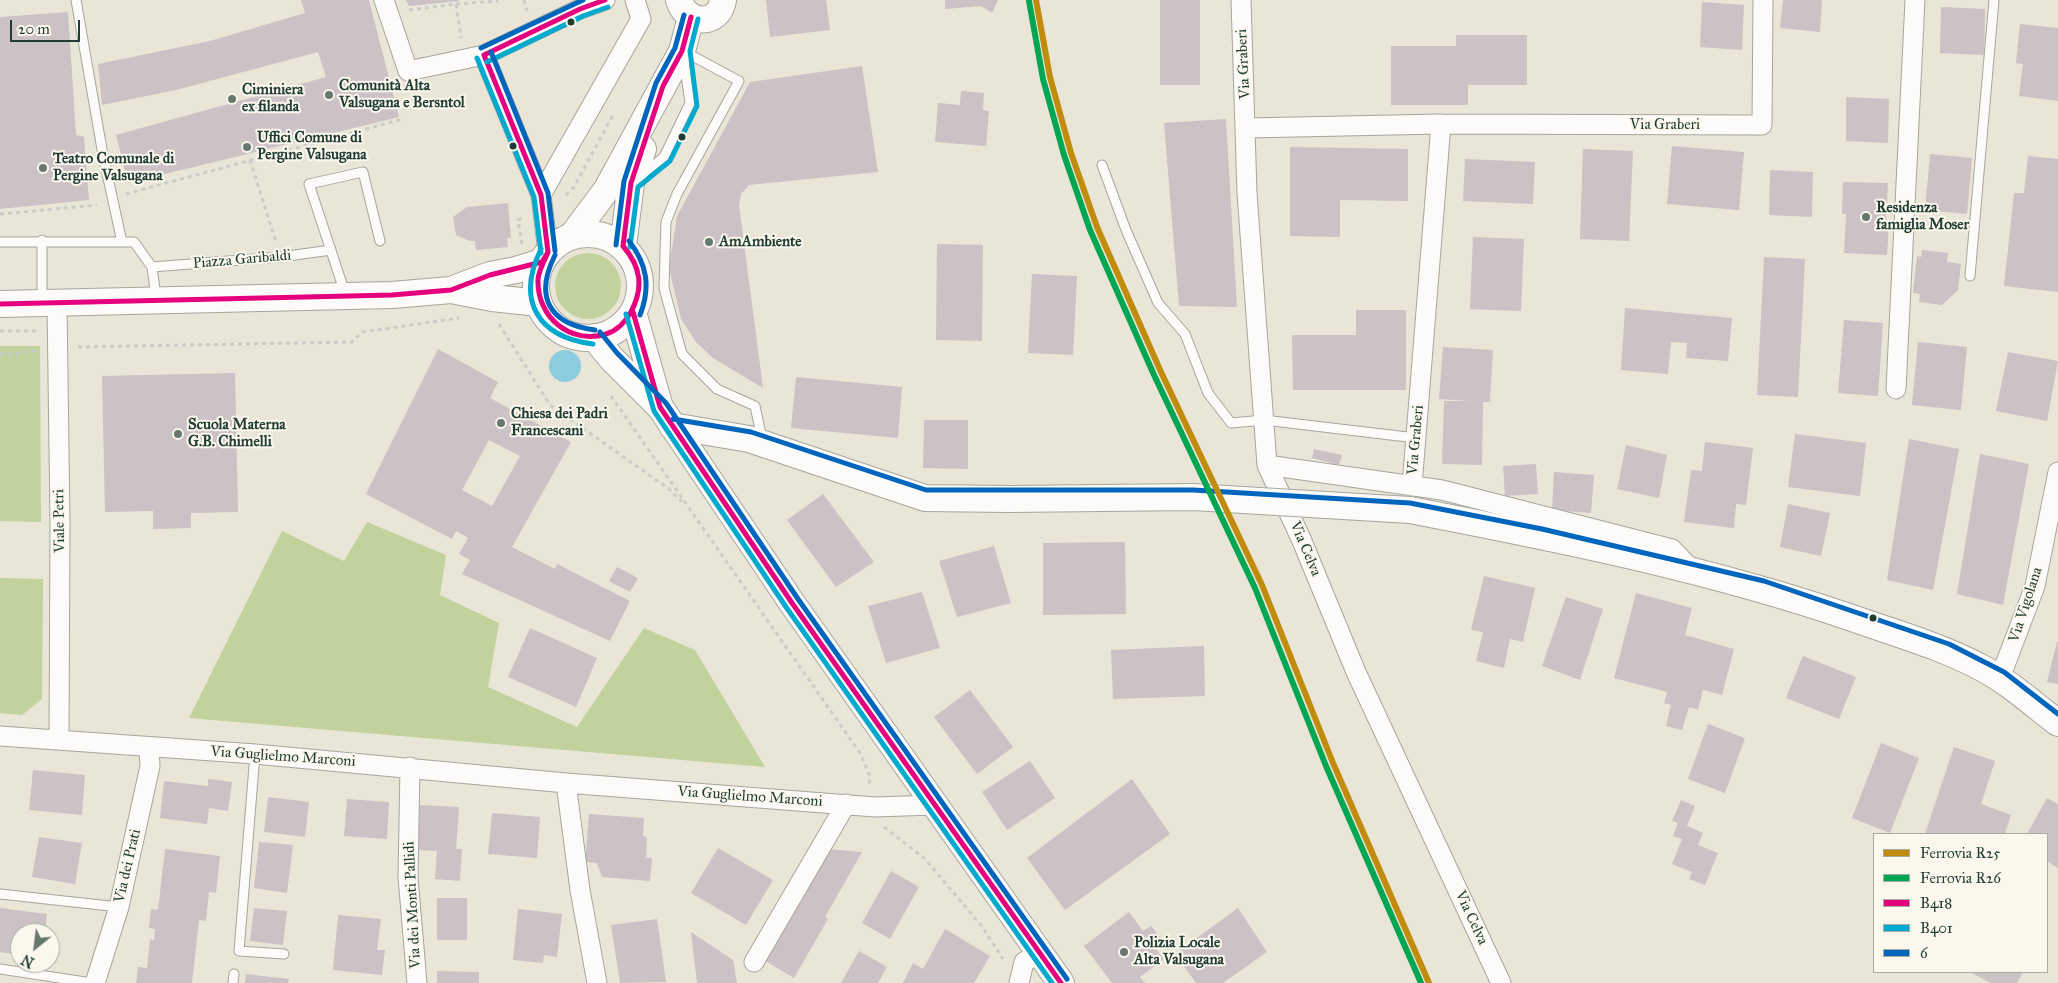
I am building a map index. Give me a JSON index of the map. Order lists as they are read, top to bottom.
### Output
{
  "streets": {
    "street": [
      "Via Graberi",
      "Viale Petri",
      "Via Celva",
      "Via Vigolana",
      "Via Guglielmo Marconi",
      "Via dei Prati",
      "Via dei Monti Pallidi"
    ],
    "lane": ["Piazza Garibaldi"]
  },
  "crossings": [
    ["Via Graberi", "Via Celva"],
    ["Viale Petri", "Via Guglielmo Marconi"],
    ["Via Guglielmo Marconi", "Via dei Prati"],
    ["Via Guglielmo Marconi", "Via dei Monti Pallidi"]
  ],
  "places": [
    "Comunità Alta Valsugana e Bersntol",
    "Ciminiera ex filanda",
    "Uffici Comune di Pergine Valsugana",
    "Teatro Comunale di Pergine Valsugana",
    "Residenza famiglia Moser",
    "AmAmbiente",
    "Chiesa dei Padri Francescani",
    "Scuola Materna G.B. Chimelli",
    "Polizia Locale Alta Valsugana"
  ],
  "lines": [
    "rail line R25",
    "transit line B418",
    "transit line 6",
    "rail line R26",
    "transit line B401"
  ],
  "legend": [
    "Ferrovia R25",
    "Ferrovia R26",
    "B418",
    "B401",
    "6"
  ],
  "scale_bar": "20 m",
  "north": "bottom left"
}
